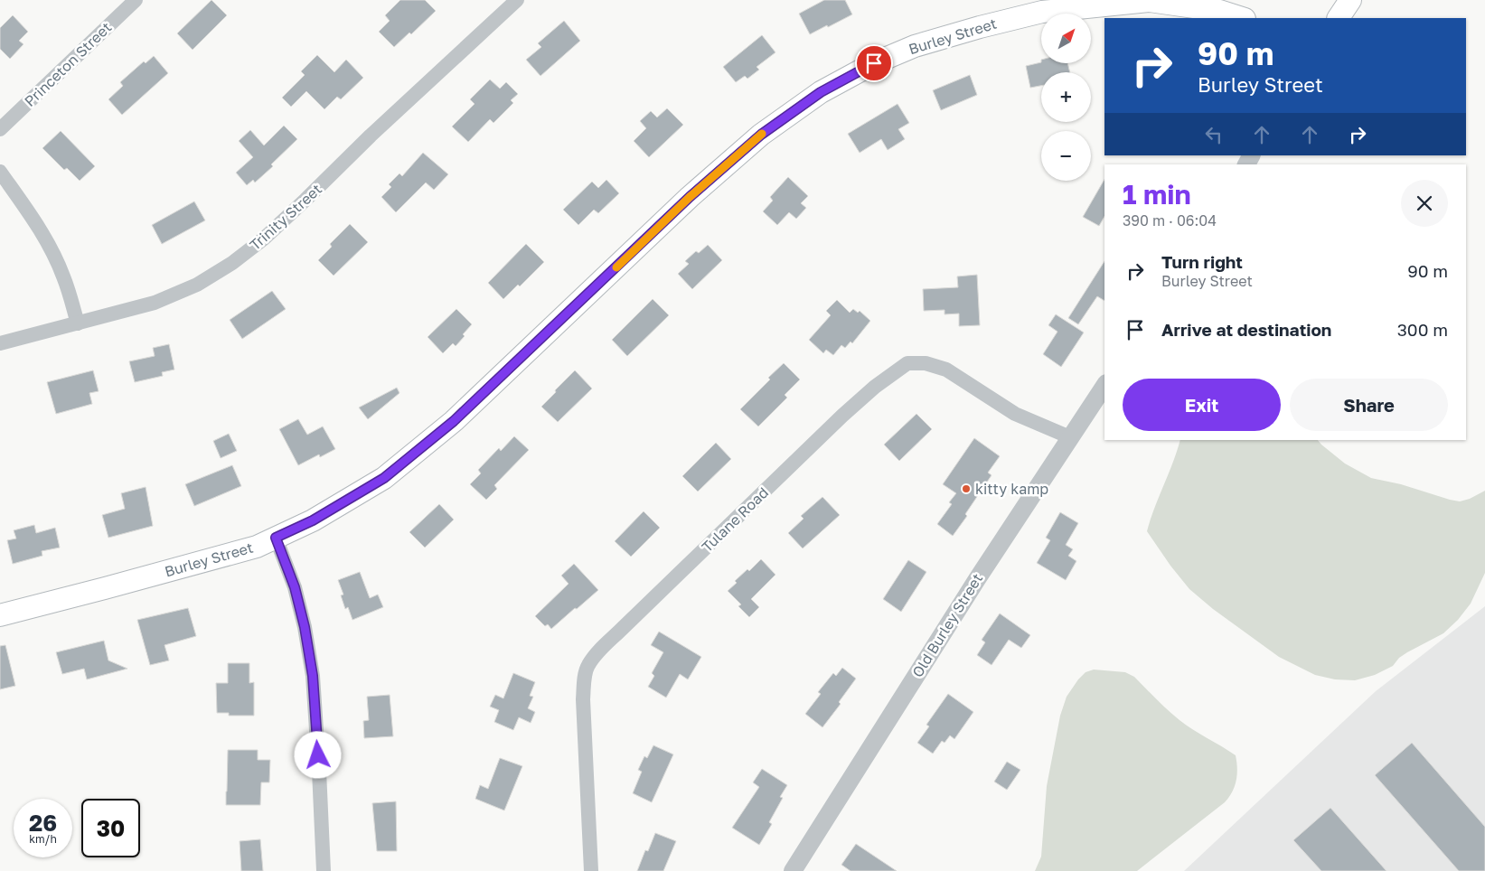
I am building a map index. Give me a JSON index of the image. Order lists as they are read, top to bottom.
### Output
{
  "streets": {
    "main road": ["Burley Street"],
    "street": [
      "Princeton Street",
      "Trinity Street",
      "Tulane Road",
      "Old Burley Street"
    ]
  },
  "crossings": [
    ["Tulane Road", "Old Burley Street"]
  ],
  "places": ["kitty kamp"],
  "north": "top right",
  "page": {
    "map_buttons": ["+", "−"],
    "turn": ["90 m", "Burley Street"],
    "heading": ["1 min", "390 m · 06:04"],
    "list": [
      {
        "name": "Turn right",
        "note": "Burley Street",
        "value": "90 m"
      },
      {
        "name": "Arrive at destination",
        "value": "300 m"
      }
    ],
    "buttons": ["Exit", "Share"],
    "speed": "26 km/h",
    "limit": "30"
  }
}
